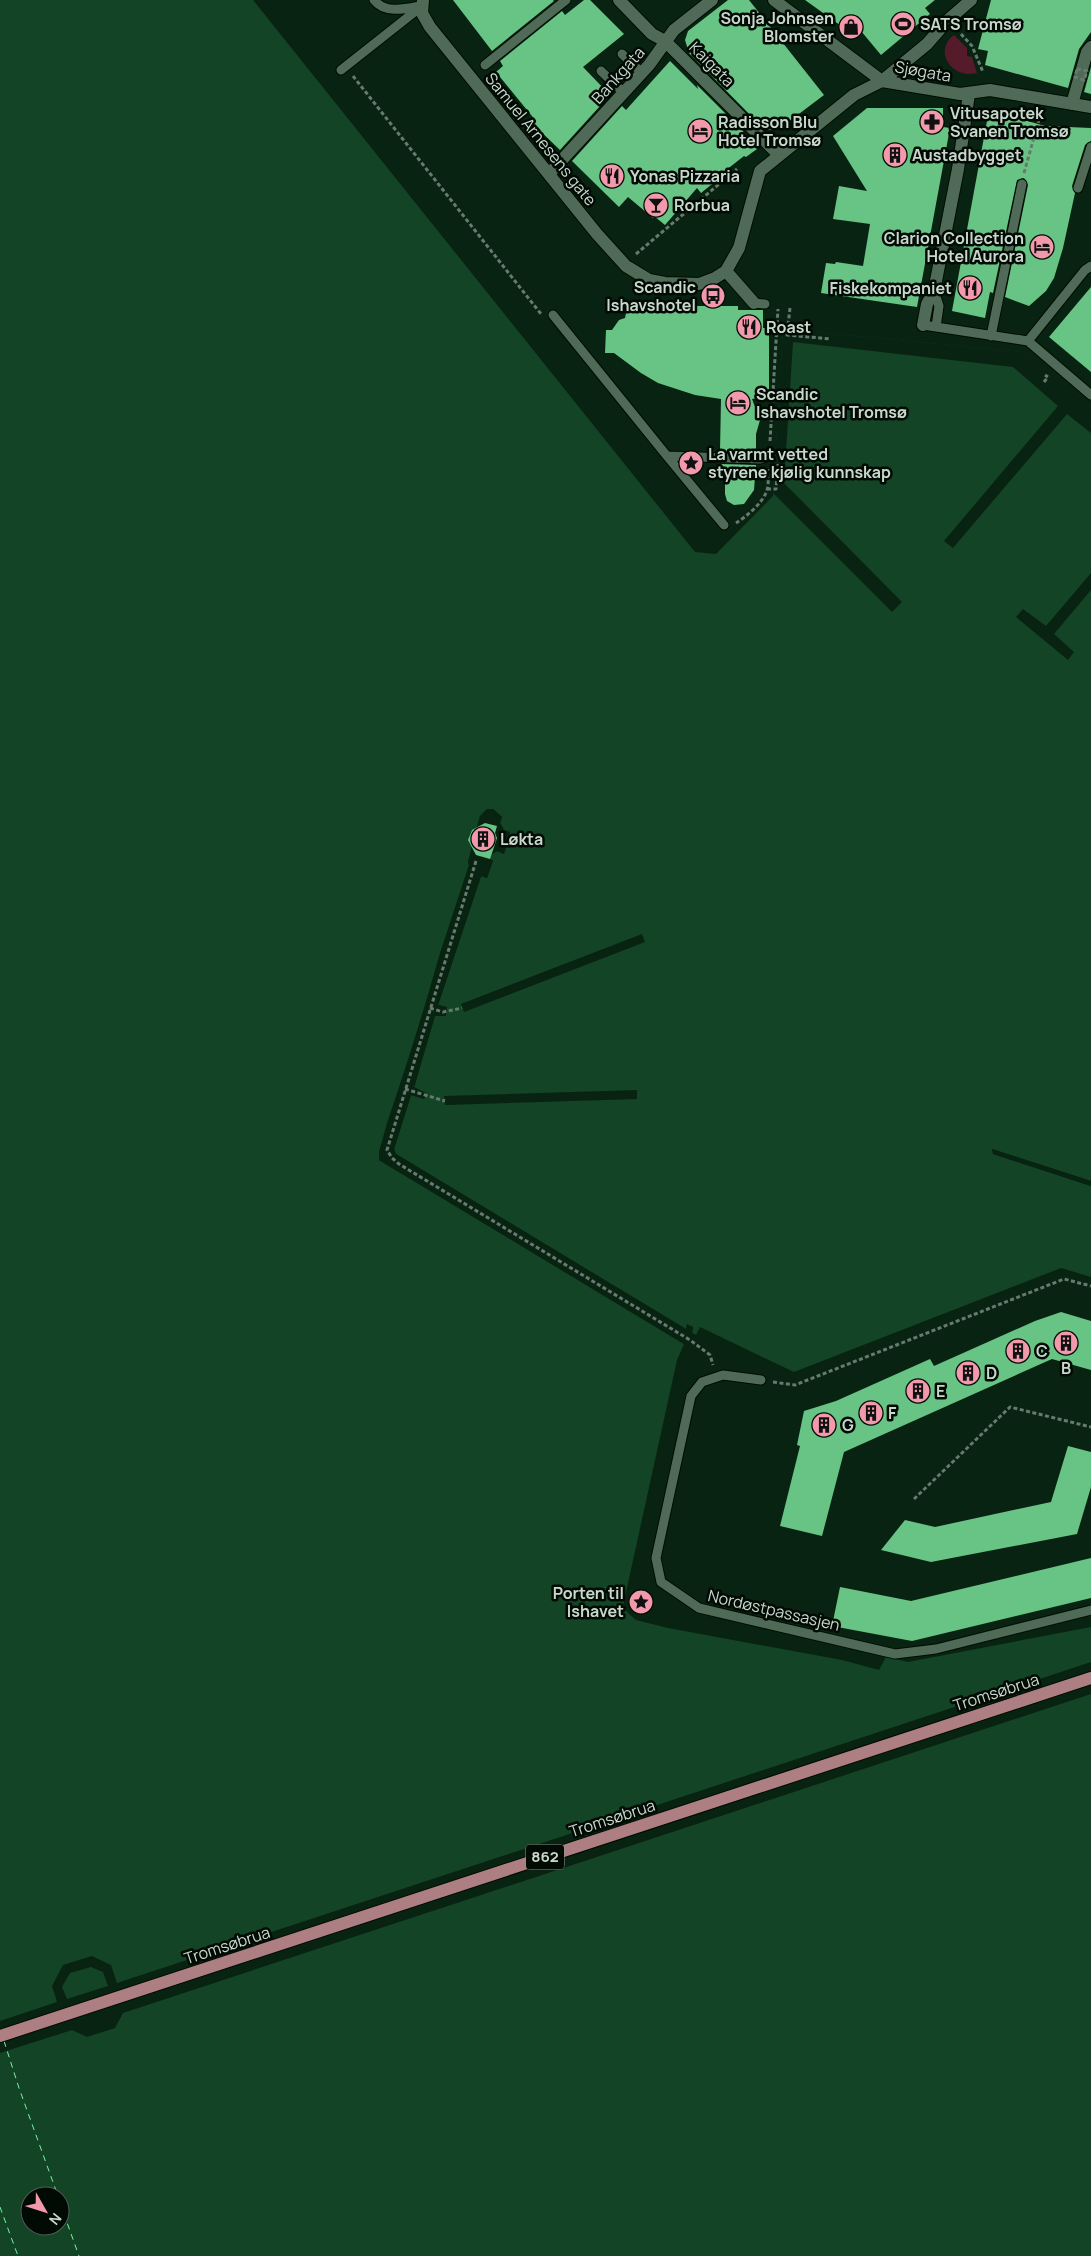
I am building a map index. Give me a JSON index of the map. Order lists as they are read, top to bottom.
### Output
{
  "streets": {
    "main road": ["Tromsøbrua", "862"],
    "street": [
      "Kaigata",
      "Sjøgata",
      "Bankgata",
      "Samuel Arnesens gate"
    ],
    "lane": ["Nordøstpassasjen"]
  },
  "crossings": [
    ["Kaigata", "Bankgata"],
    ["Bankgata", "Samuel Arnesens gate"]
  ],
  "places": {
    "sports": ["SATS Tromsø"],
    "shop": ["Sonja Johnsen Blomster"],
    "pharmacy": ["Vitusapotek Svanen Tromsø"],
    "hotel": ["Radisson Blu Hotel Tromsø", "Clarion Collection Hotel Aurora", "Scandic Ishavshotel Tromsø"],
    "building": [
      "Austadbygget",
      "Løkta",
      "B",
      "C",
      "D",
      "E",
      "F",
      "G"
    ],
    "restaurant": ["Yonas Pizzaria", "Fiskekompaniet", "Roast"],
    "bar": ["Rorbua"],
    "bus stop": ["Scandic Ishavshotel"],
    "place": ["La varmt vetted styrene kjølig kunnskap", "Porten til Ishavet"]
  },
  "north": "bottom right"
}
